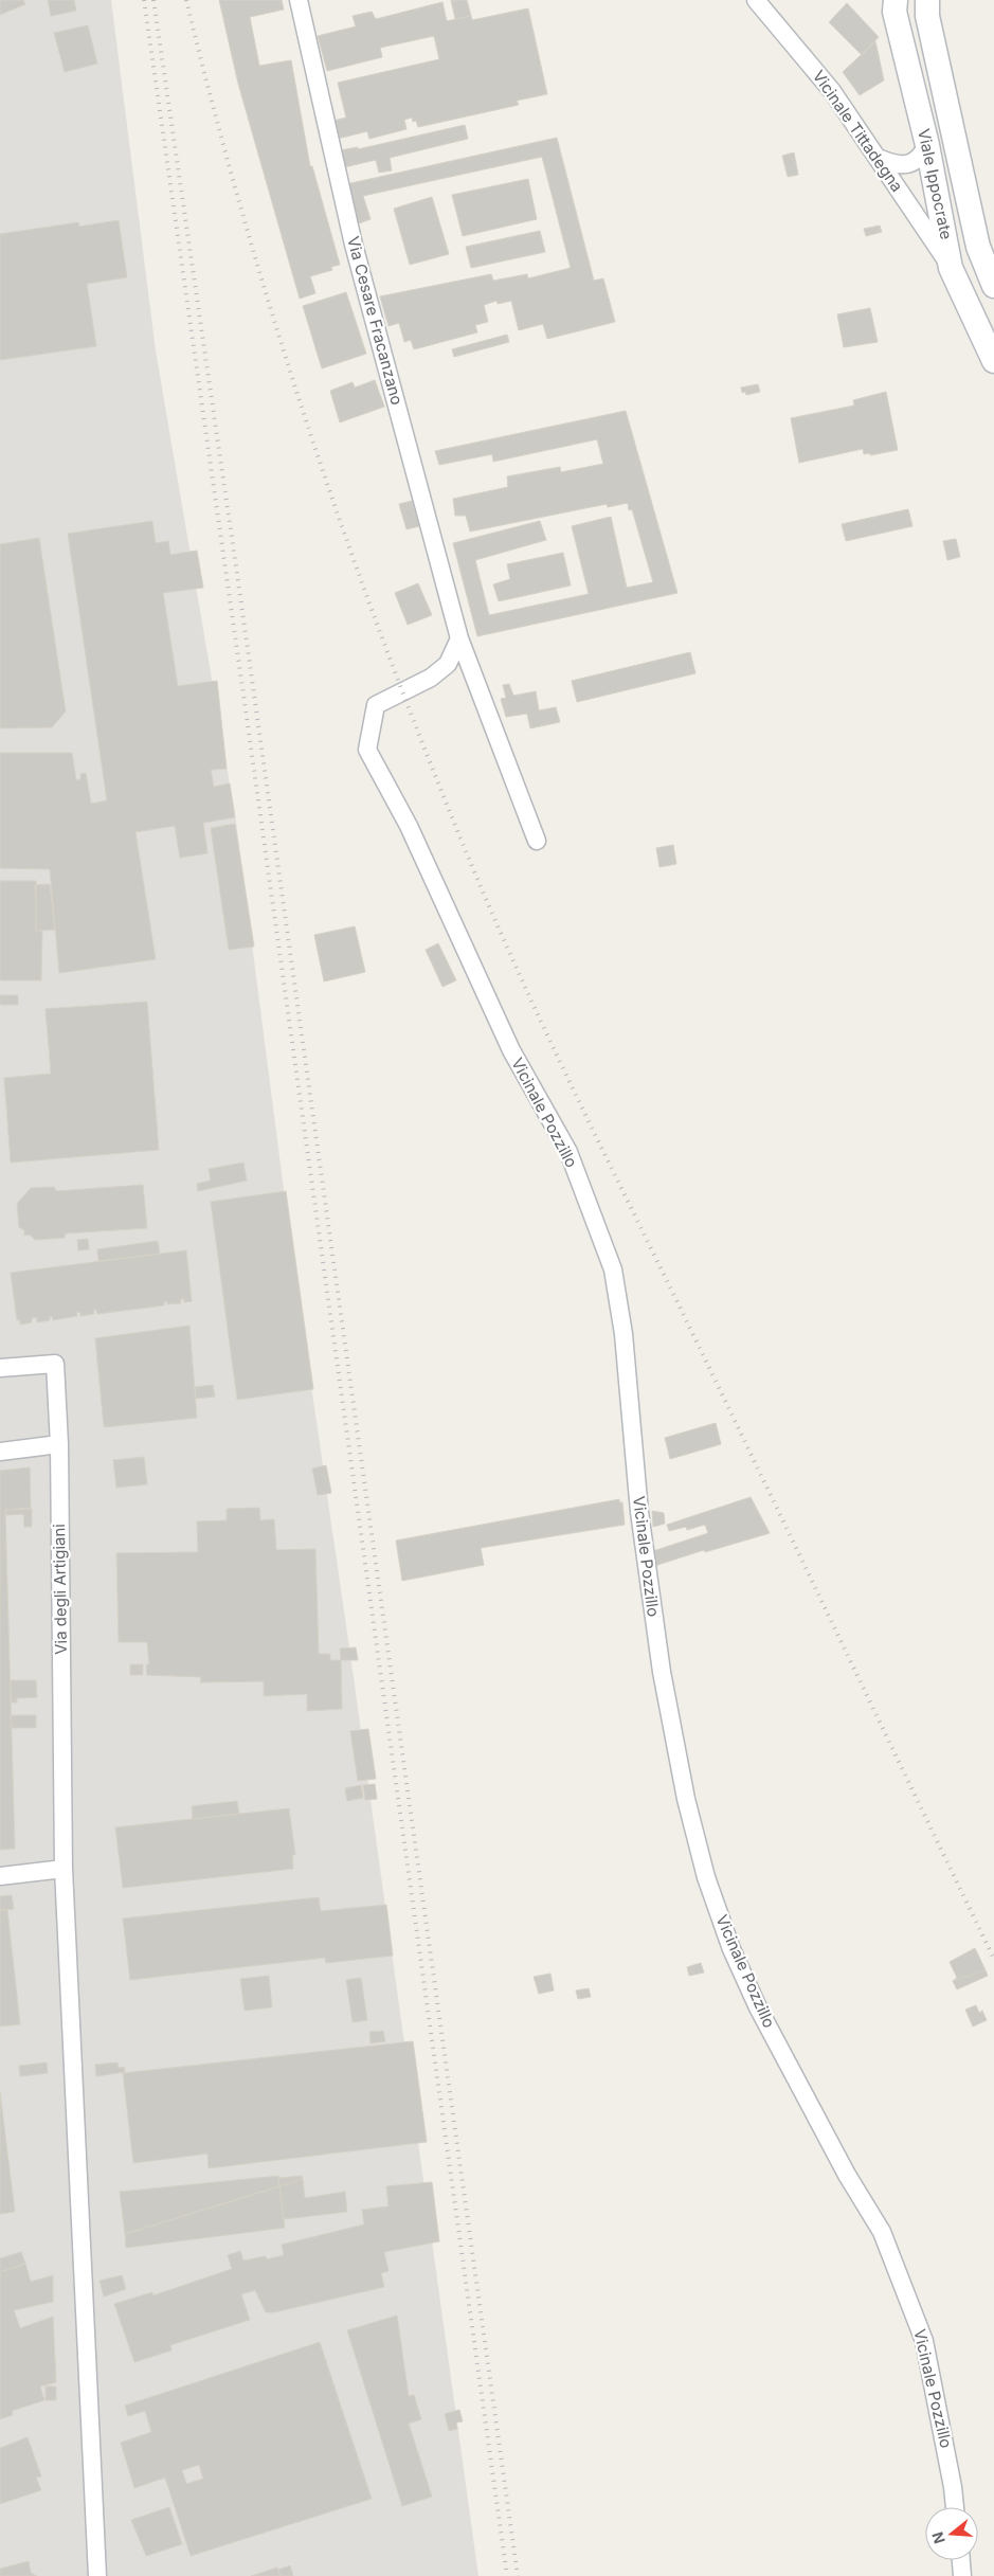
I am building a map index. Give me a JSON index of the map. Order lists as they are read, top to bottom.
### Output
{
  "streets": {
    "street": [
      "Vicinale Tittadegna",
      "Viale Ippocrate",
      "Via Cesare Fracanzano",
      "Vicinale Pozzillo",
      "Via degli Artigiani"
    ]
  },
  "crossings": [
    ["Vicinale Tittadegna", "Viale Ippocrate"],
    ["Via Cesare Fracanzano", "Vicinale Pozzillo"]
  ],
  "north": "left"
}
